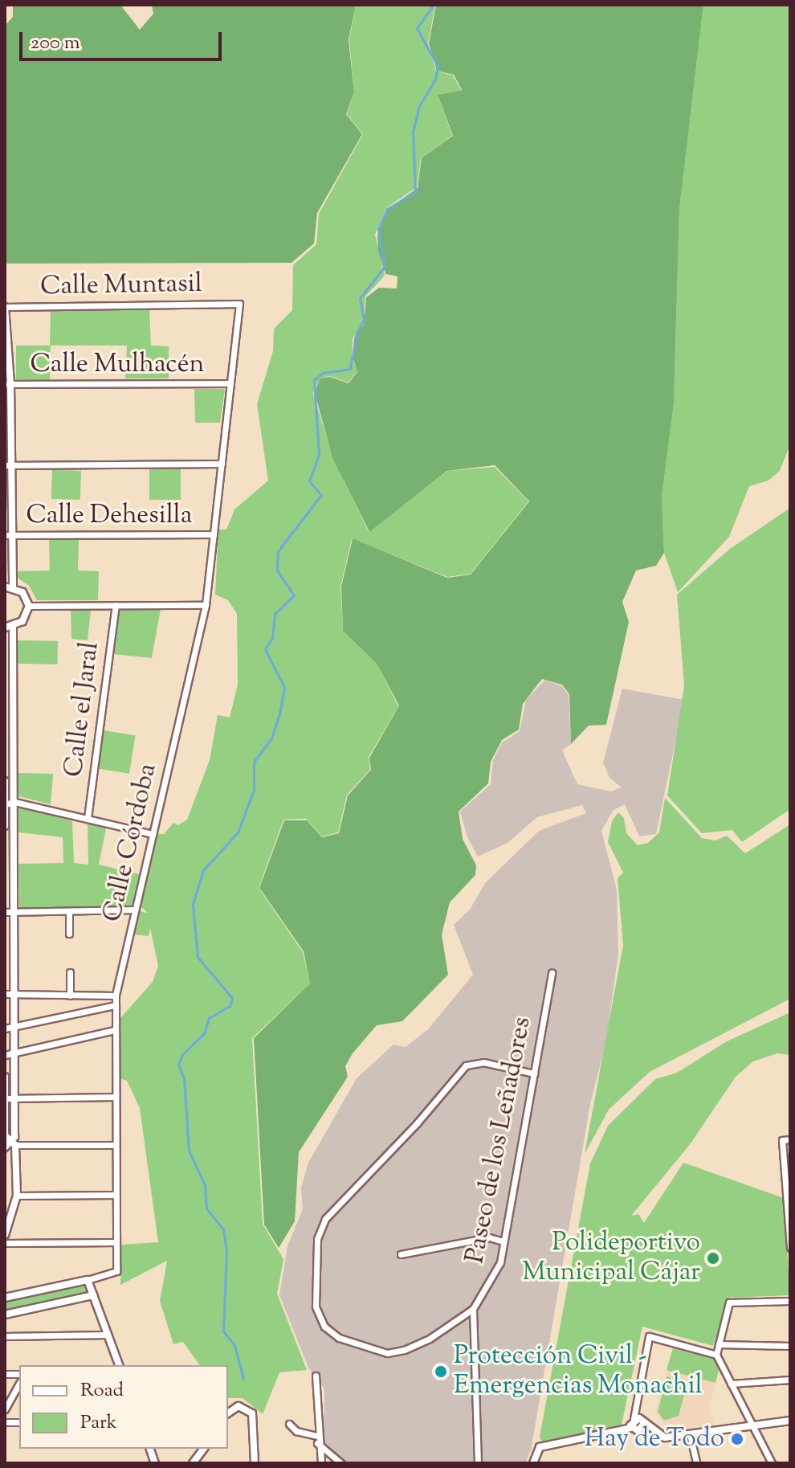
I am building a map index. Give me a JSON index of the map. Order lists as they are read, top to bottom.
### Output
{
  "streets": {
    "street": [
      "Calle Muntasil",
      "Calle Mulhacén",
      "Calle Dehesilla",
      "Calle el Jaral",
      "Calle Córdoba",
      "Paseo de los Leñadores"
    ]
  },
  "crossings": [
    ["Calle Muntasil", "Calle Córdoba"],
    ["Calle Mulhacén", "Calle Córdoba"],
    ["Calle Dehesilla", "Calle Córdoba"]
  ],
  "places": ["Polideportivo Municipal Cájar", "Protección Civil - Emergencias Monachil", "Hay de Todo"],
  "legend": ["Road", "Park"],
  "scale_bar": "200 m"
}
